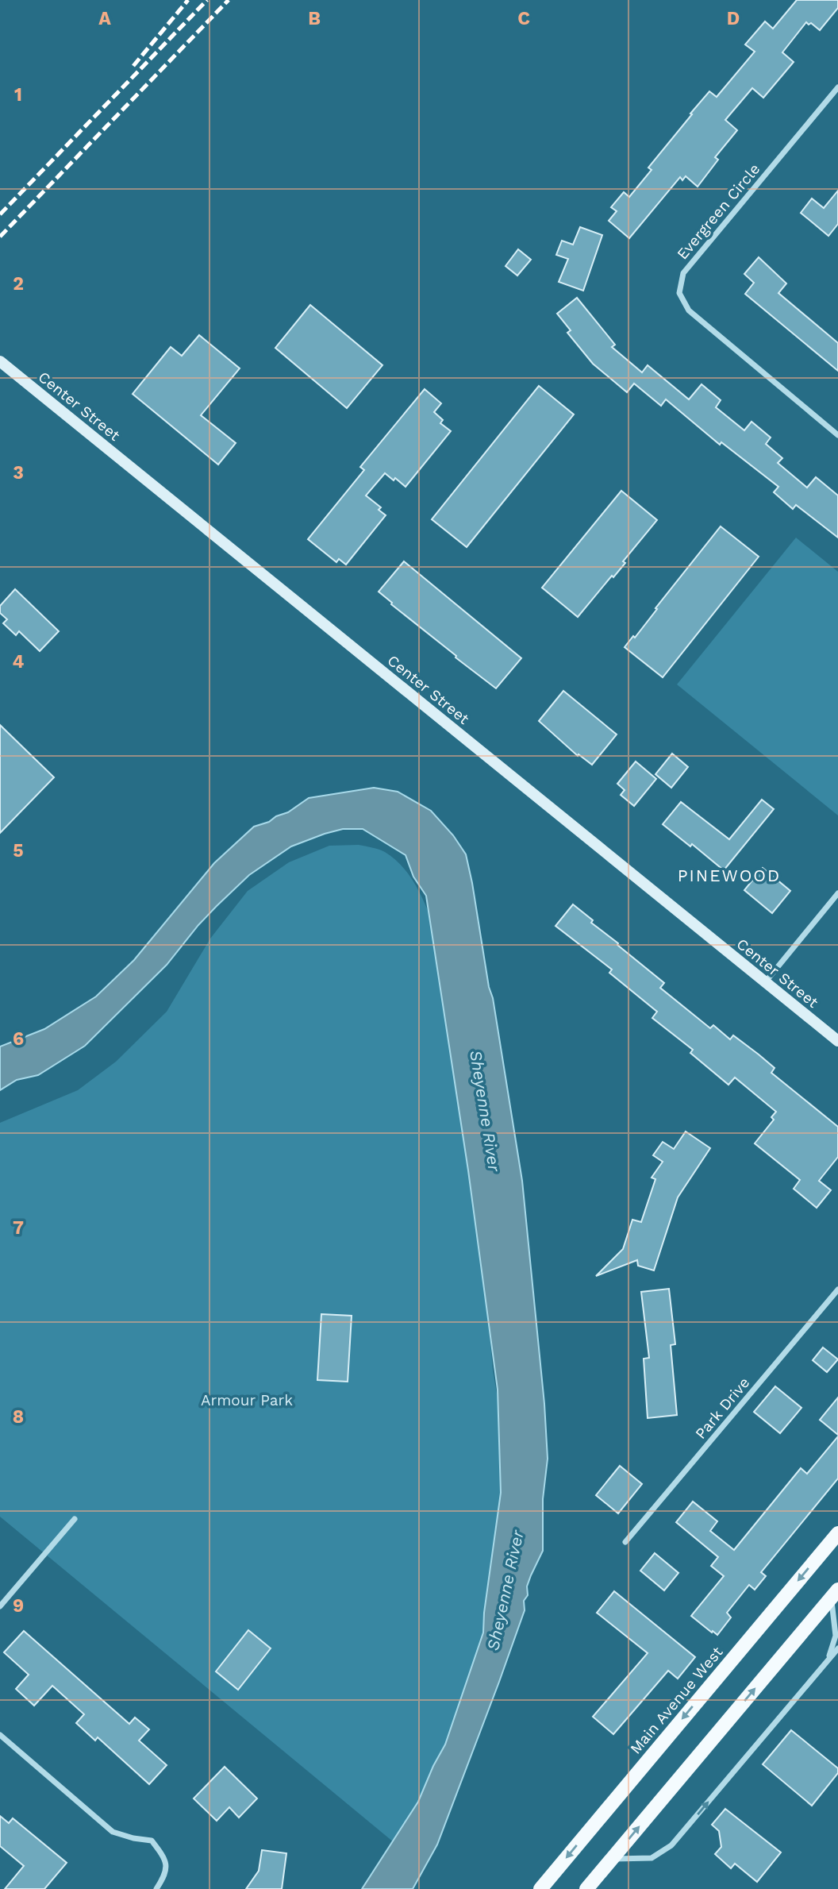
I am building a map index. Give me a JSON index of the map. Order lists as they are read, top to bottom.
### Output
{
  "streets": {
    "main road": ["Center Street", "Main Avenue West"],
    "street": ["Evergreen Circle", "Park Drive"]
  },
  "districts": ["PINEWOOD"],
  "water": ["Sheyenne River"],
  "parks": ["Armour Park"],
  "grid": {
    "columns": [
      "A",
      "B",
      "C",
      "D"
    ],
    "rows": [
      "1",
      "2",
      "3",
      "4",
      "5",
      "6",
      "7",
      "8",
      "9"
    ]
  }
}
